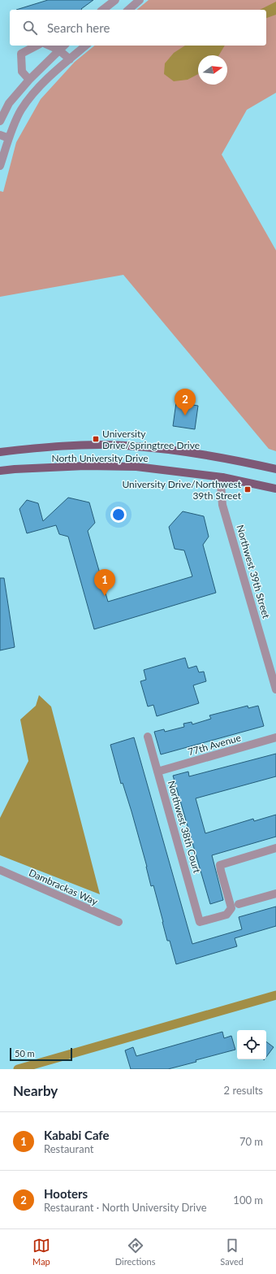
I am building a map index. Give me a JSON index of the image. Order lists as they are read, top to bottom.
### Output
{
  "streets": {
    "main road": ["North University Drive"],
    "street": [
      "Northwest 39th Street",
      "77th Avenue",
      "Northwest 38th Court",
      "Dambrackas Way"
    ]
  },
  "crossings": [
    ["North University Drive", "Northwest 39th Street"],
    ["77th Avenue", "Northwest 38th Court"]
  ],
  "places": {
    "transit": ["University Drive/Springtree Drive", "University Drive/Northwest 39th Street"]
  },
  "scale_bar": "50 m",
  "north": "right",
  "page": {
    "search": "Search here",
    "pins": ["2", "1"],
    "scale": "50 m",
    "heading": ["Nearby", "2 results"],
    "list": [
      {
        "mark": "1",
        "name": "Kababi Cafe",
        "note": "Restaurant",
        "value": "70 m"
      },
      {
        "mark": "2",
        "name": "Hooters",
        "note": "Restaurant · North University Drive",
        "value": "100 m"
      }
    ],
    "nav": ["Map", "Directions", "Saved"]
  }
}
